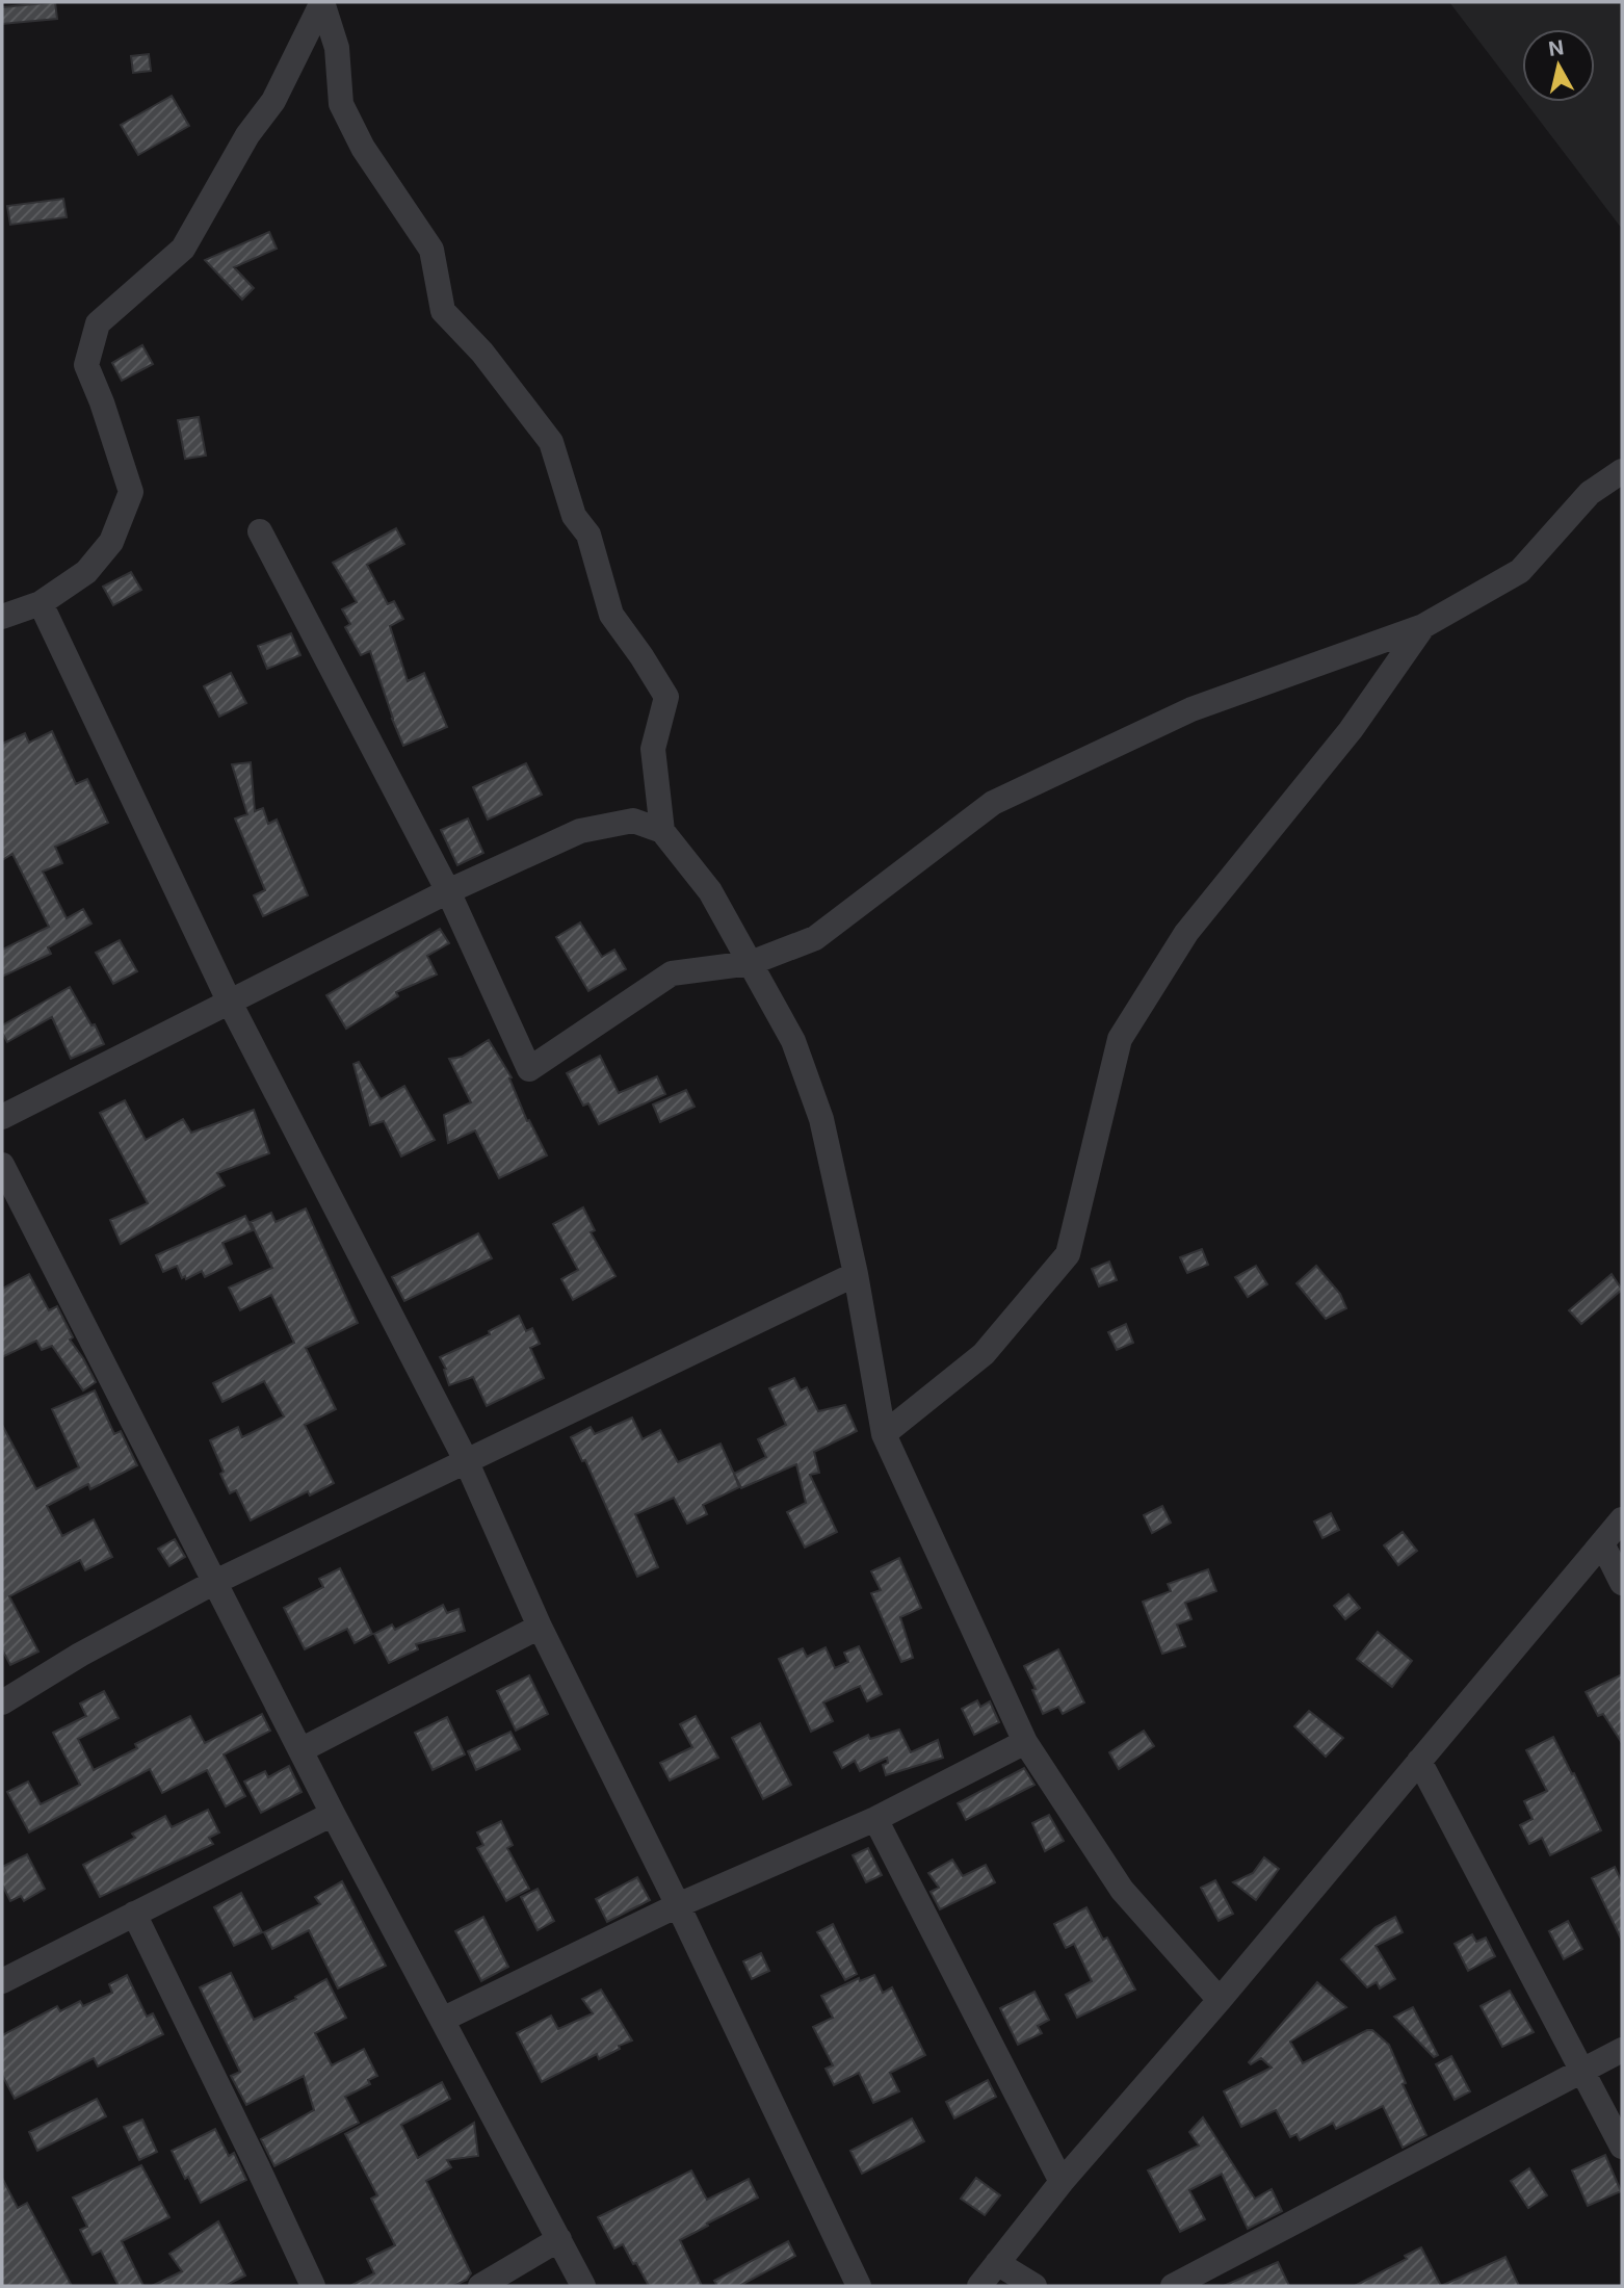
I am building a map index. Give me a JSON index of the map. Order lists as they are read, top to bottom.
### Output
{
  "north": "top"
}
